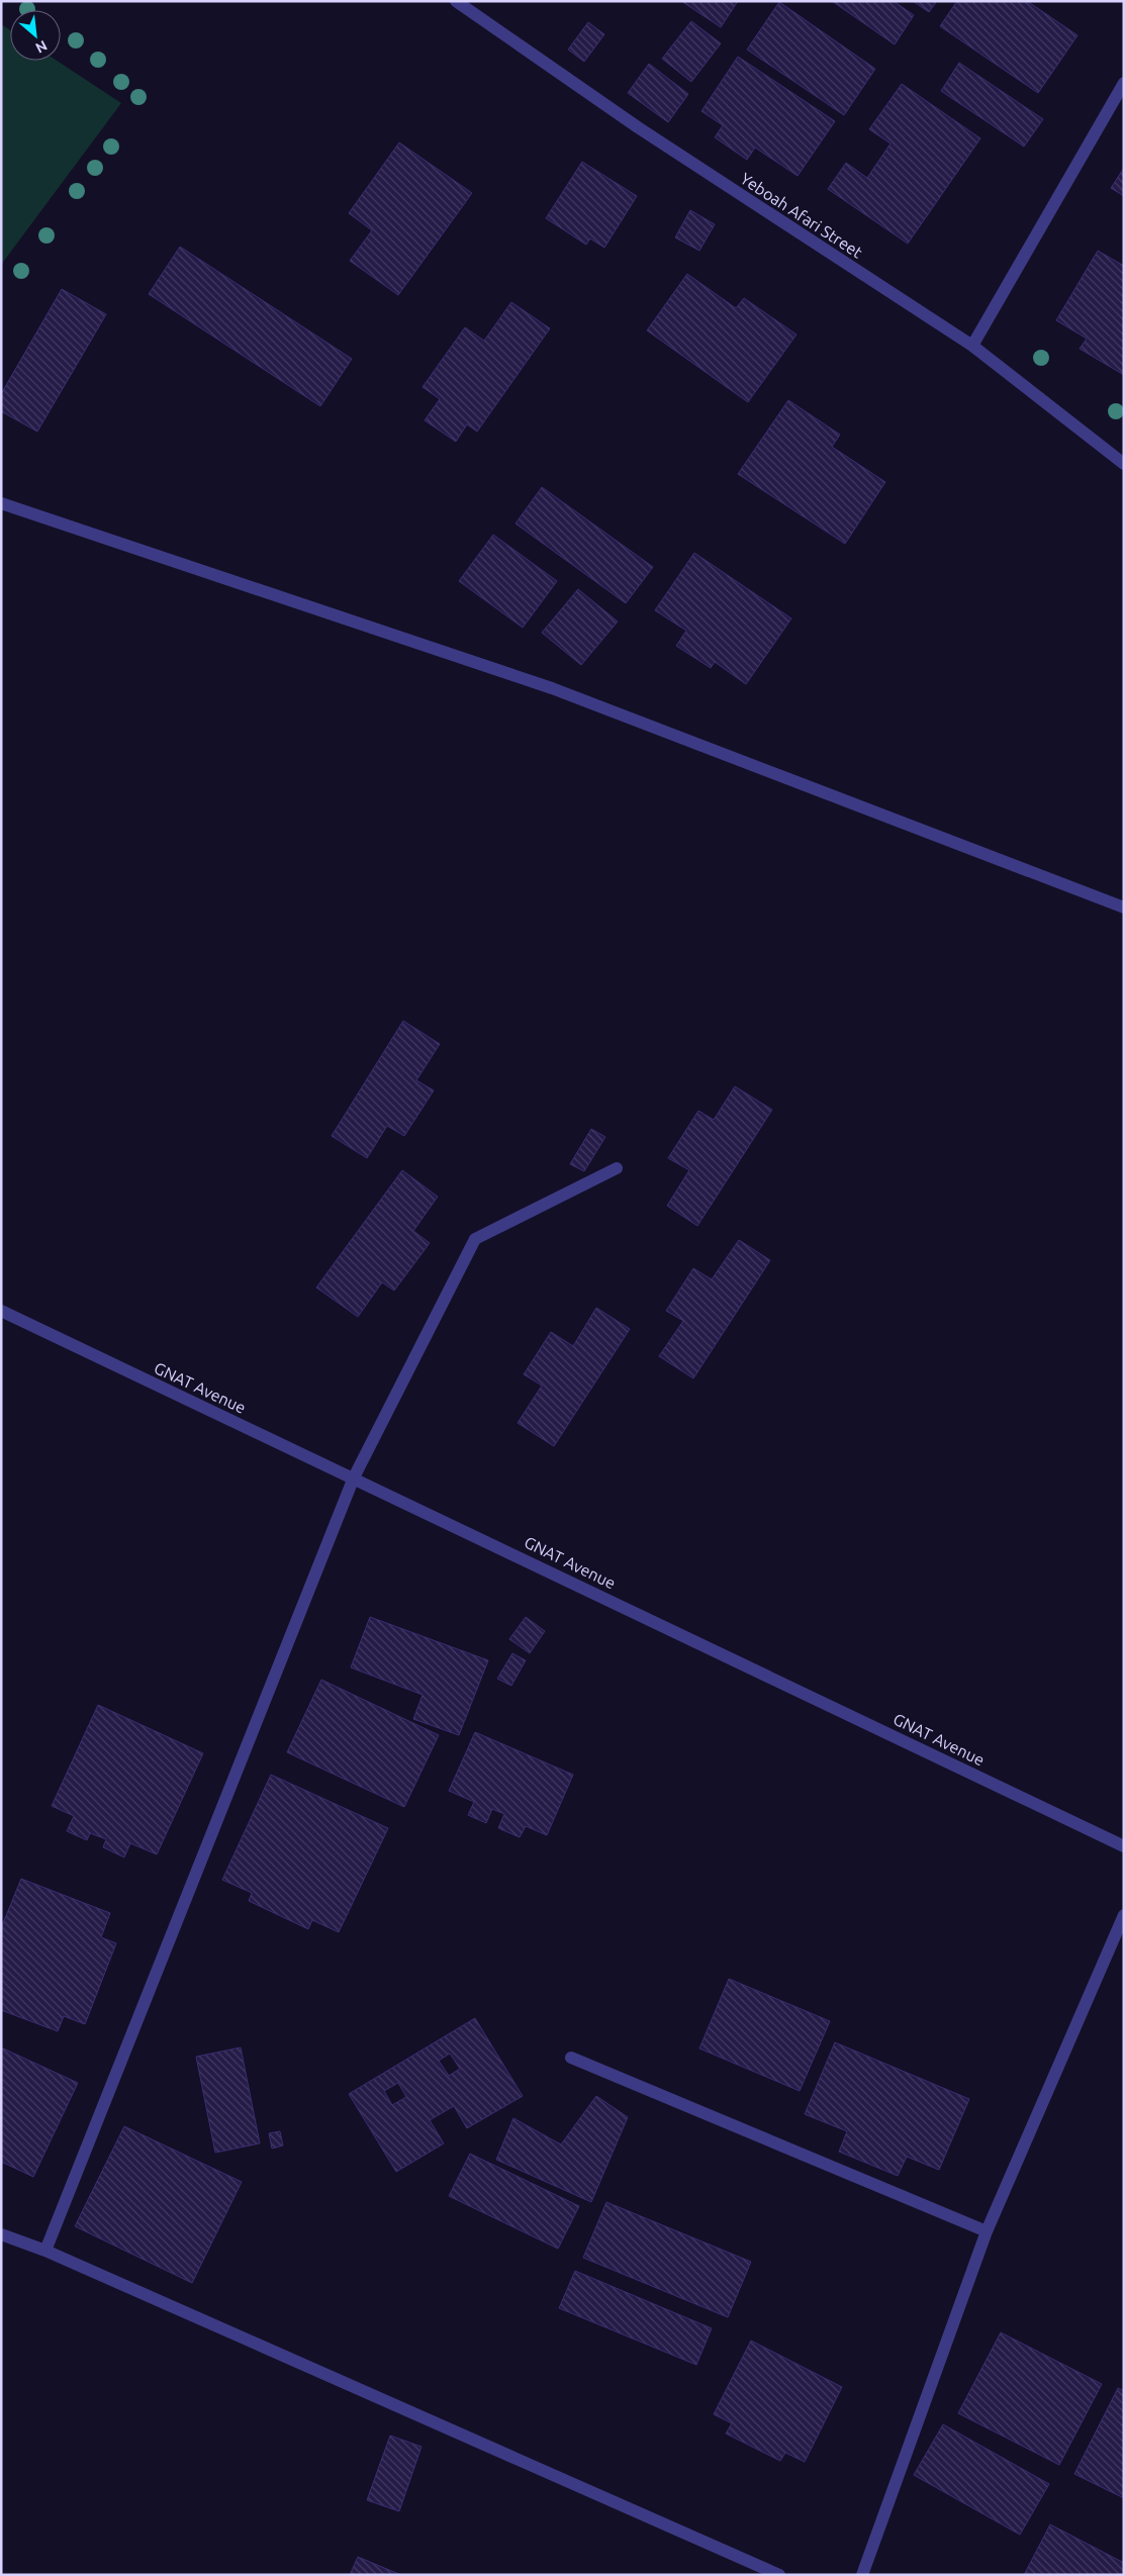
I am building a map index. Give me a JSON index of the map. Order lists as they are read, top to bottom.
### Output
{
  "streets": {
    "street": ["Yeboah Afari Street", "GNAT Avenue"]
  },
  "north": "bottom right"
}
